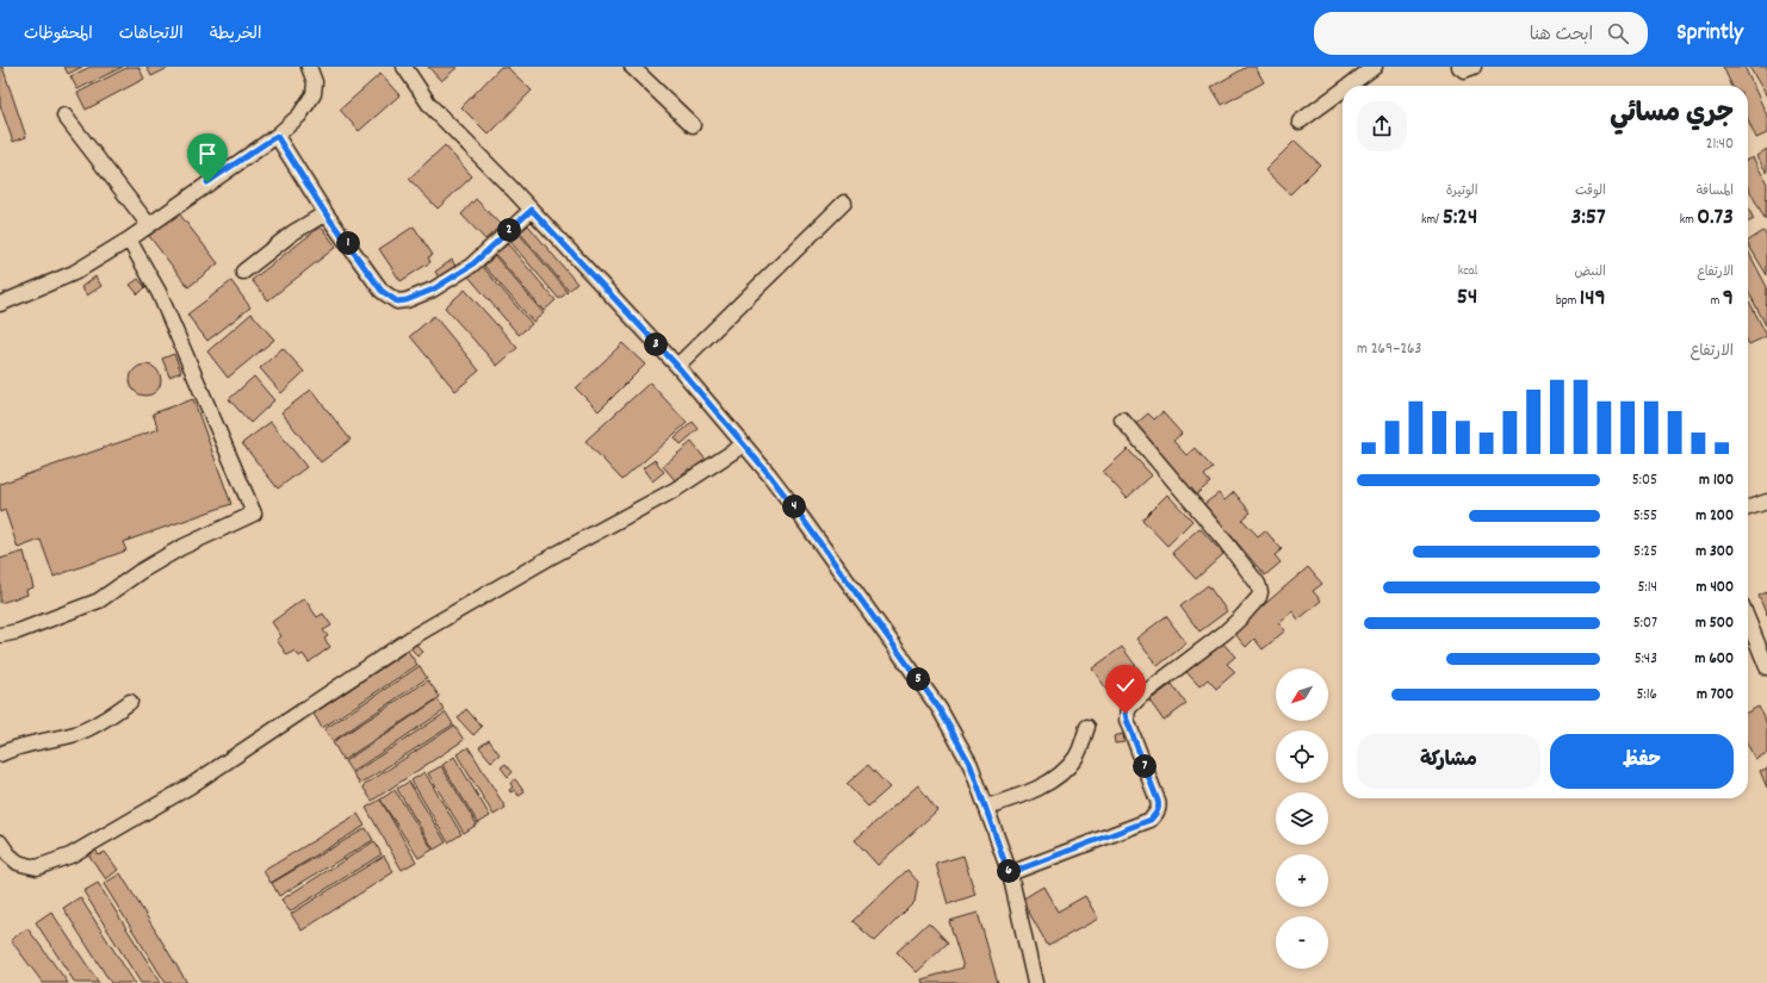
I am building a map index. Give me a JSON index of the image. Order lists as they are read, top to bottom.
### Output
{
  "north": "bottom left",
  "page": {
    "header": "Sprintly",
    "search": "ابحث هنا",
    "nav": ["الخريطة", "الاتجاهات", "المحفوظات"],
    "heading": ["جري مسائي", "21:40"],
    "stats": [
      ["المسافة", "0.73 km"],
      ["الوقت", "3:57"],
      ["الوتيرة", "5:24 /km"],
      ["الارتفاع", "9 m"],
      ["النبض", "149 bpm"],
      ["kcal", "54"]
    ],
    "pins": [
      "2",
      "1",
      "3",
      "4",
      "5",
      "7",
      "6"
    ],
    "chart": ["الارتفاع", "263–269 m"],
    "list": [
      {
        "name": "100 m",
        "note": "5:05"
      },
      {
        "name": "200 m",
        "note": "5:55"
      },
      {
        "name": "300 m",
        "note": "5:25"
      },
      {
        "name": "400 m",
        "note": "5:14"
      },
      {
        "name": "500 m",
        "note": "5:07"
      },
      {
        "name": "600 m",
        "note": "5:43"
      },
      {
        "name": "700 m",
        "note": "5:16"
      }
    ],
    "map_buttons": ["+", "−"],
    "buttons": ["حفظ", "مشاركة"]
  }
}
